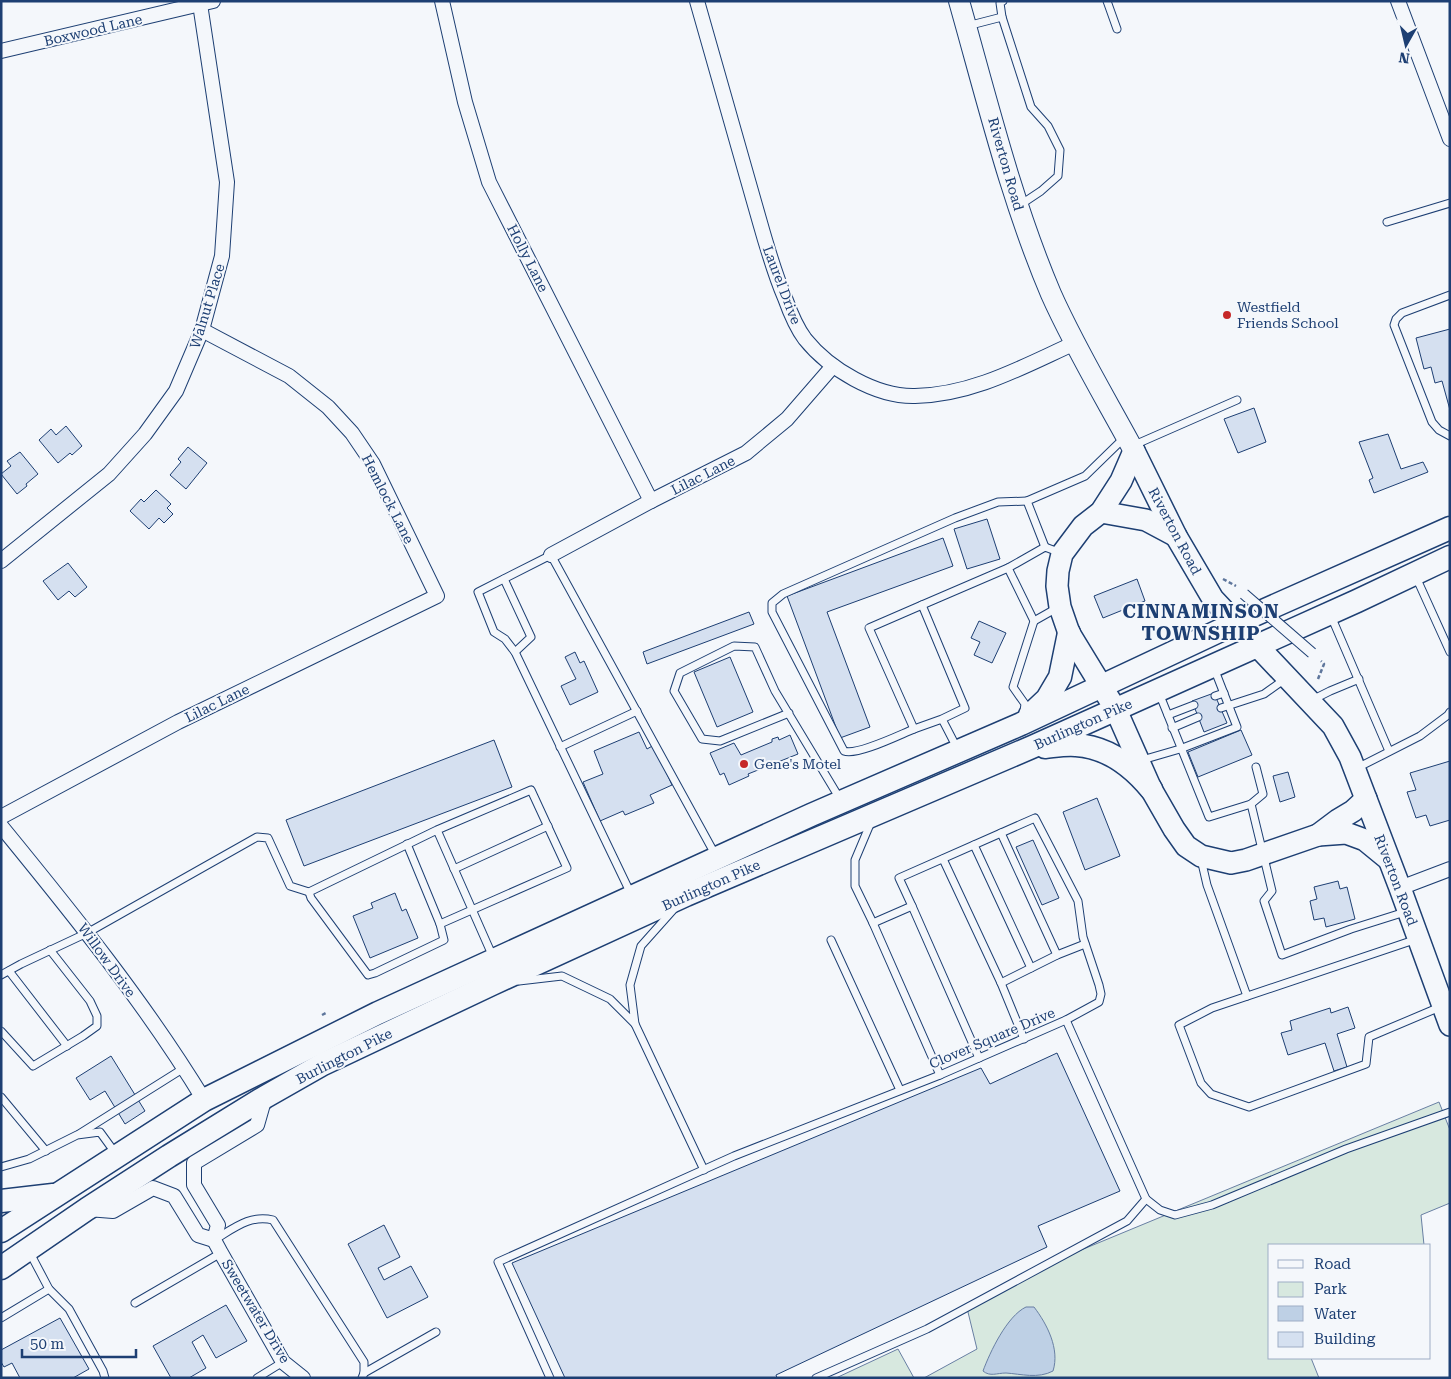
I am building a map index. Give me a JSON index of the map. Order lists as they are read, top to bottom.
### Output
{
  "streets": {
    "highway": ["Burlington Pike"],
    "main road": ["Riverton Road"],
    "street": [
      "Boxwood Lane",
      "Holly Lane",
      "Laurel Drive",
      "Walnut Place",
      "Lilac Lane",
      "Hemlock Lane",
      "Willow Drive",
      "Sweetwater Drive"
    ],
    "lane": ["Clover Square Drive"]
  },
  "crossings": [
    ["Boxwood Lane", "Walnut Place"],
    ["Riverton Road", "Laurel Drive"],
    ["Riverton Road", "Burlington Pike"],
    ["Holly Lane", "Lilac Lane"],
    ["Laurel Drive", "Lilac Lane"],
    ["Walnut Place", "Hemlock Lane"],
    ["Lilac Lane", "Hemlock Lane"],
    ["Burlington Pike", "Willow Drive"],
    ["Burlington Pike", "Sweetwater Drive"]
  ],
  "districts": ["CINNAMINSON TOWNSHIP"],
  "places": ["Westfield Friends School", "Gene's Motel"],
  "legend": [
    "Road",
    "Park",
    "Water",
    "Building"
  ],
  "scale_bar": "50 m",
  "north": "bottom"
}
